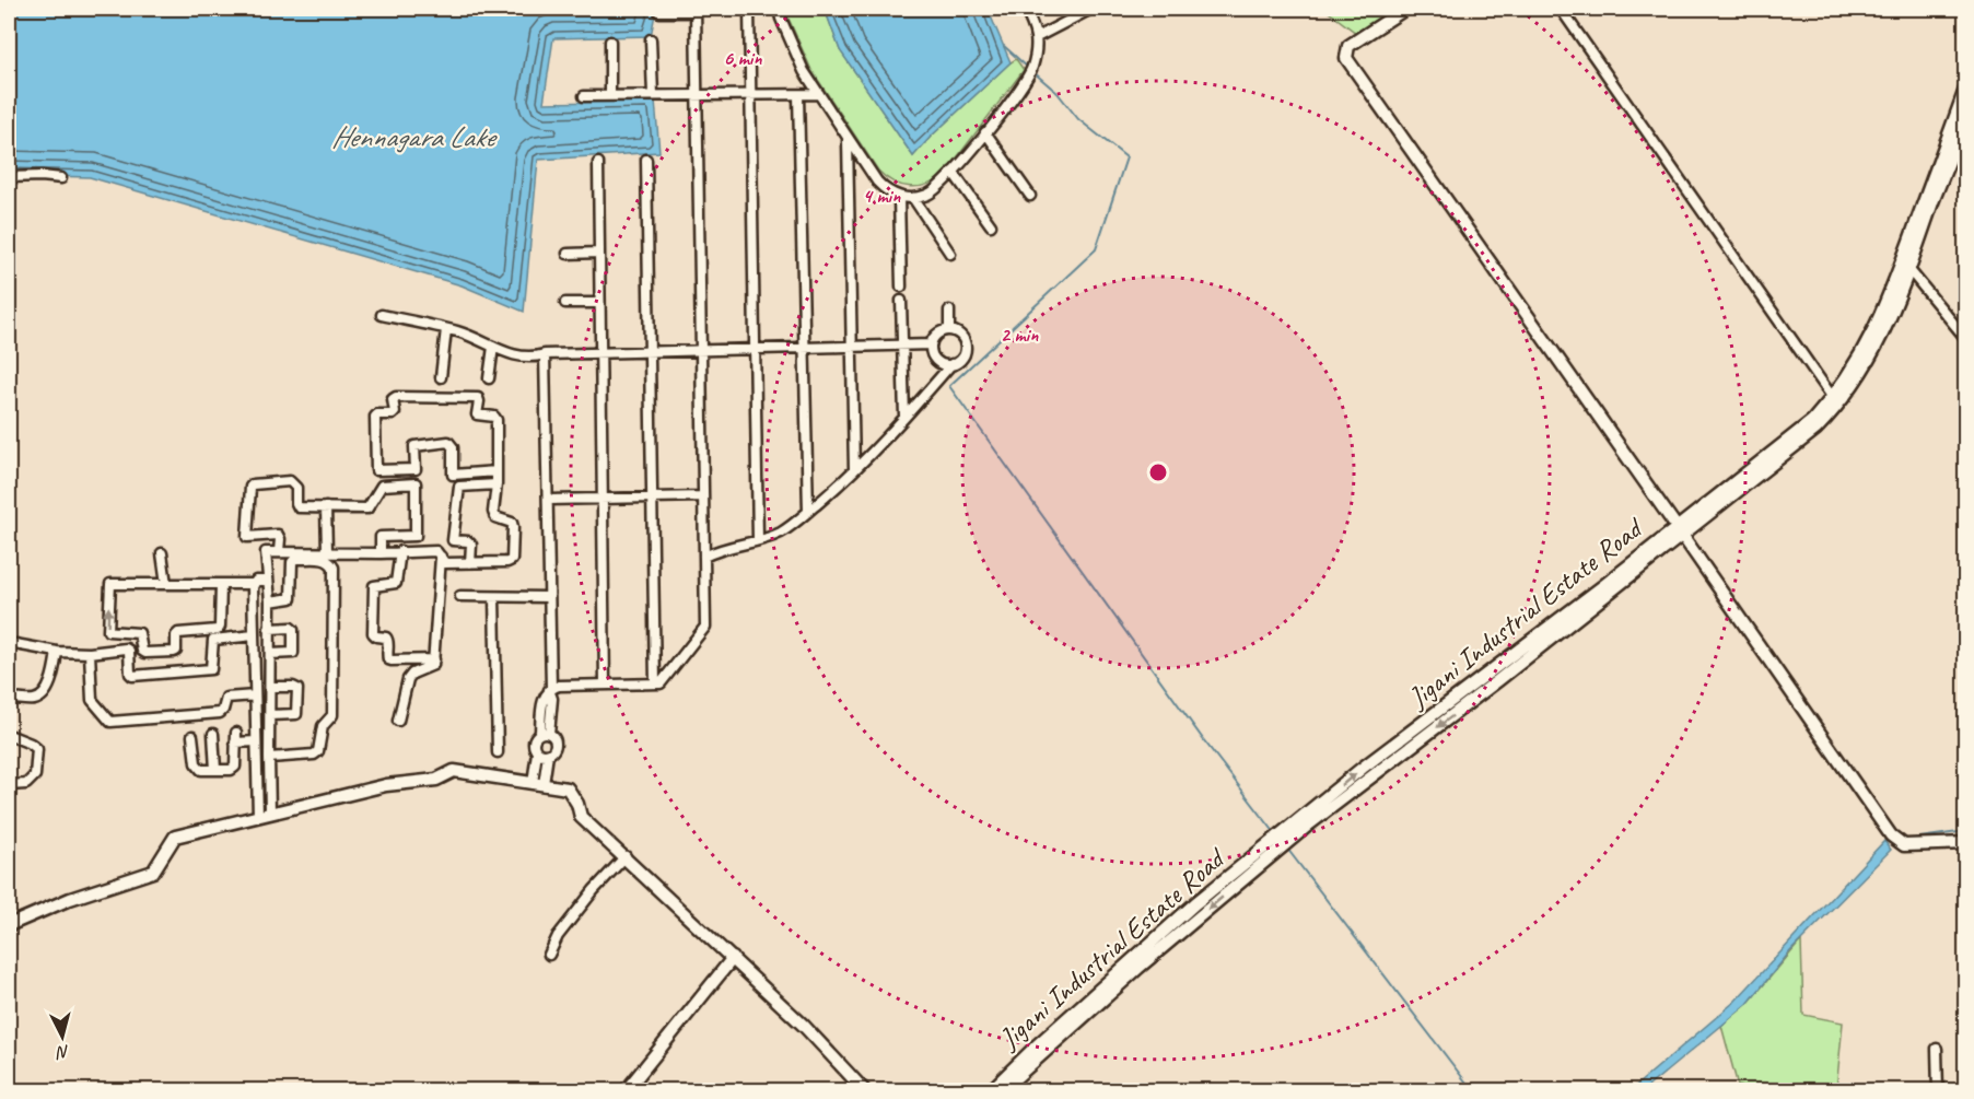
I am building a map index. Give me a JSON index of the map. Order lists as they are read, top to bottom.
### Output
{
  "streets": {
    "main road": ["Jigani Industrial Estate Road"]
  },
  "water": ["Hennagara Lake"],
  "north": "bottom",
  "rings": ["6 min", "4 min", "2 min"]
}
